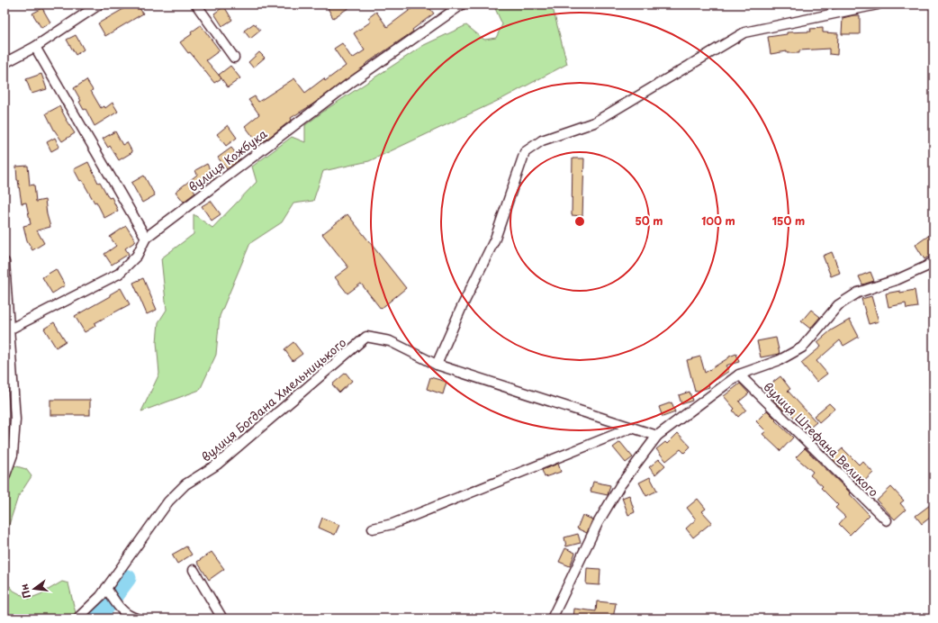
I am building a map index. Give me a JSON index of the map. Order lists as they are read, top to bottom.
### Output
{
  "streets": {
    "street": ["вулиця Кожбука", "вулиця Богдана Хмельницького", "вулиця Штефана Великого"]
  },
  "north": "left",
  "rings": ["50 m", "100 m", "150 m"]
}
